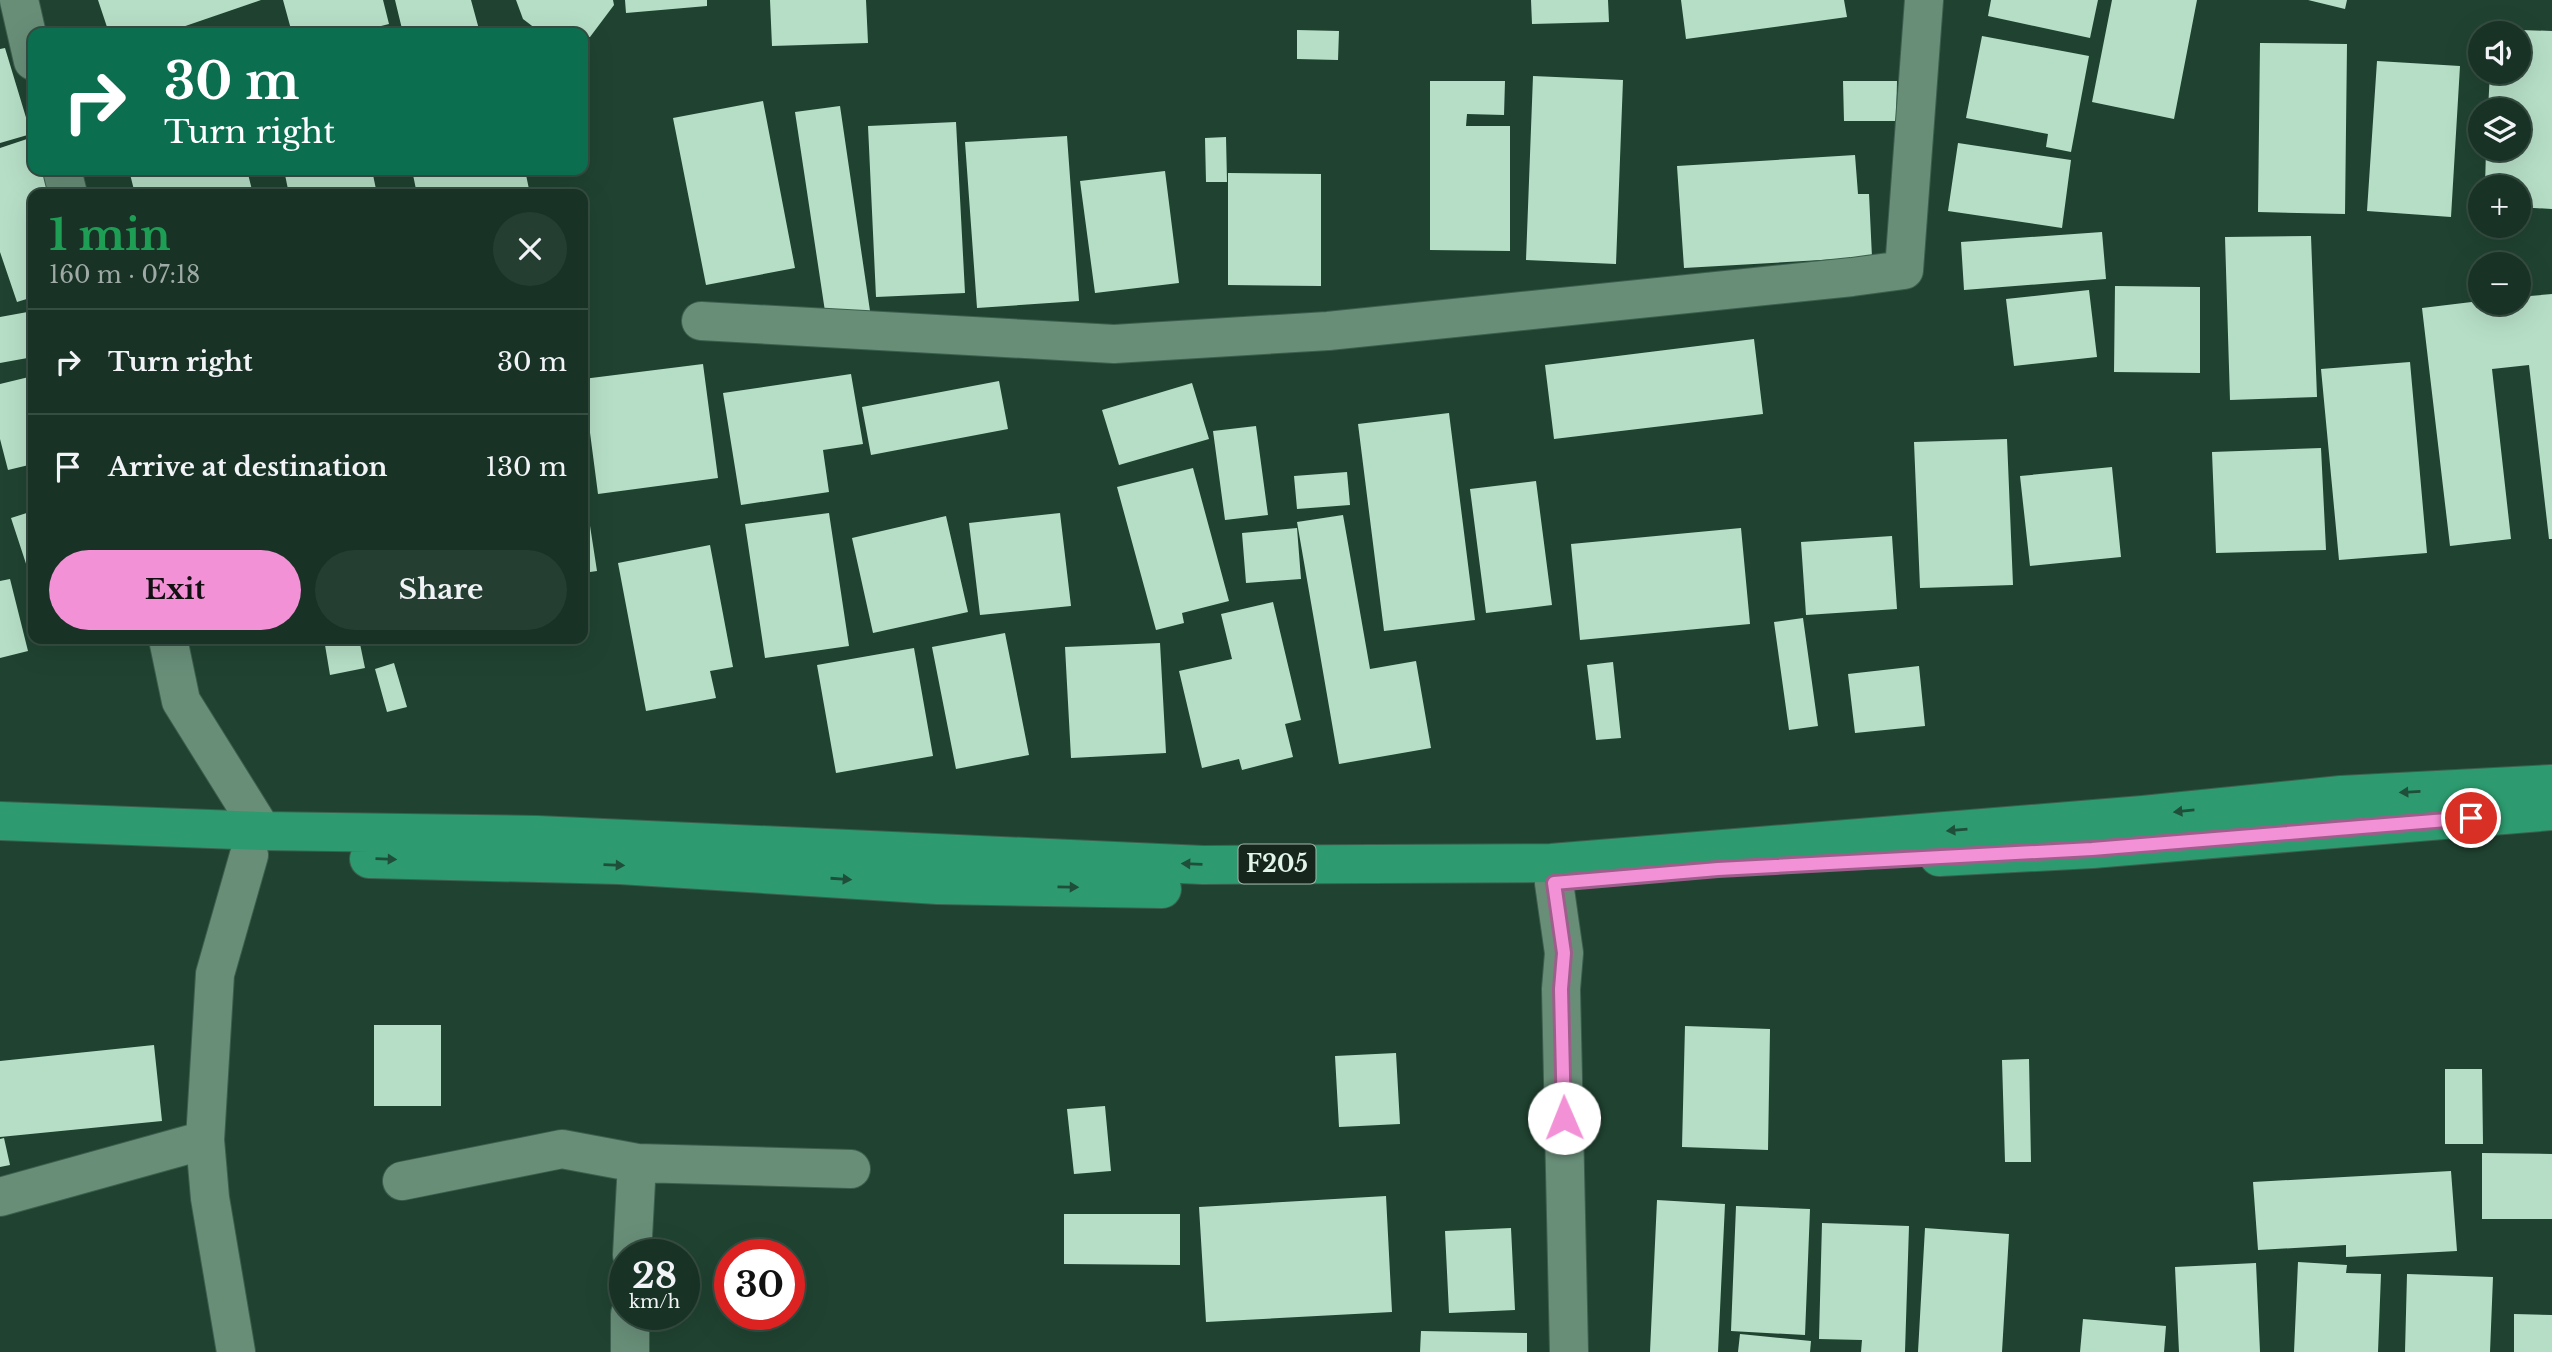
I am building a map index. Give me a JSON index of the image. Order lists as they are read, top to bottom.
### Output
{
  "streets": {
    "main road": ["F205"]
  },
  "page": {
    "map_buttons": ["+", "−"],
    "turn": ["30 m", "Turn right"],
    "heading": ["1 min", "160 m · 07:18"],
    "list": [
      {
        "name": "Turn right",
        "value": "30 m"
      },
      {
        "name": "Arrive at destination",
        "value": "130 m"
      }
    ],
    "buttons": ["Exit", "Share"],
    "speed": "28 km/h",
    "limit": "30"
  }
}
